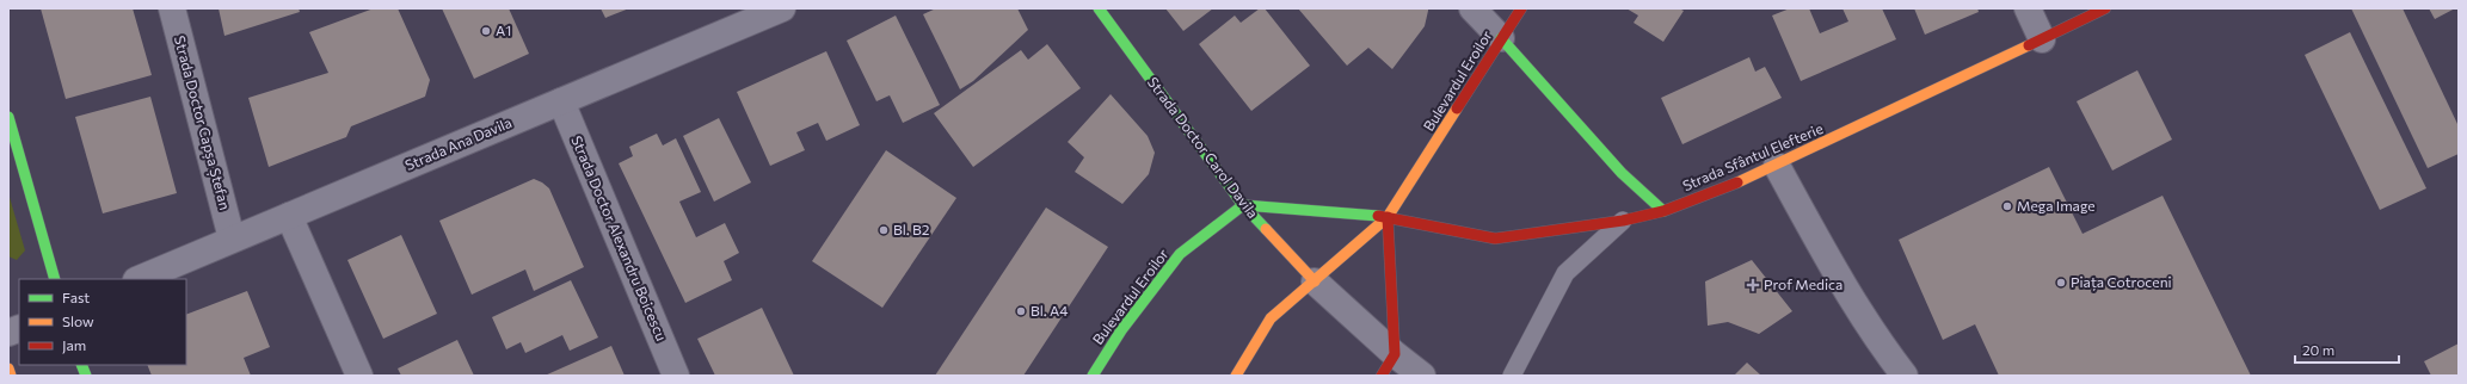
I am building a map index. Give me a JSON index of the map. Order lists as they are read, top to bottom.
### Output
{
  "streets": {
    "street": [
      "Bulevardul Eroilor",
      "Strada Doctor Capșa Ștefan",
      "Strada Ana Davila",
      "Strada Doctor Carol Davila",
      "Strada Sfântul Elefterie",
      "Strada Doctor Alexandru Boicescu"
    ]
  },
  "crossings": [
    ["Bulevardul Eroilor", "Strada Doctor Carol Davila"],
    ["Bulevardul Eroilor", "Strada Sfântul Elefterie"],
    ["Strada Doctor Capșa Ștefan", "Strada Ana Davila"],
    ["Strada Ana Davila", "Strada Doctor Alexandru Boicescu"]
  ],
  "places": {
    "other": [
      "A1",
      "Mega Image",
      "Bl. B2",
      "Piața Cotroceni",
      "Bl. A4"
    ],
    "health": ["Prof Medica"]
  },
  "legend": ["Fast", "Slow", "Jam"],
  "scale_bar": "20 m"
}
